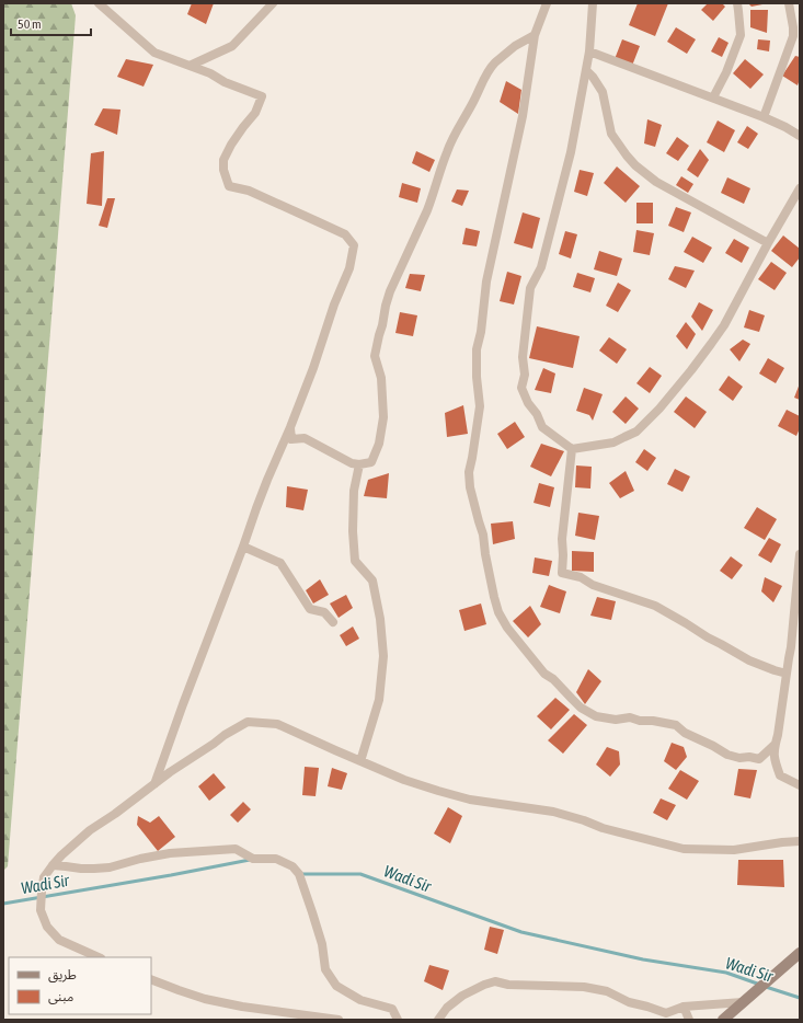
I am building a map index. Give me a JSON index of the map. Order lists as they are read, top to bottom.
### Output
{
  "water": ["Wadi Sir"],
  "legend": ["طريق", "مبنى"],
  "scale_bar": "50 m"
}
